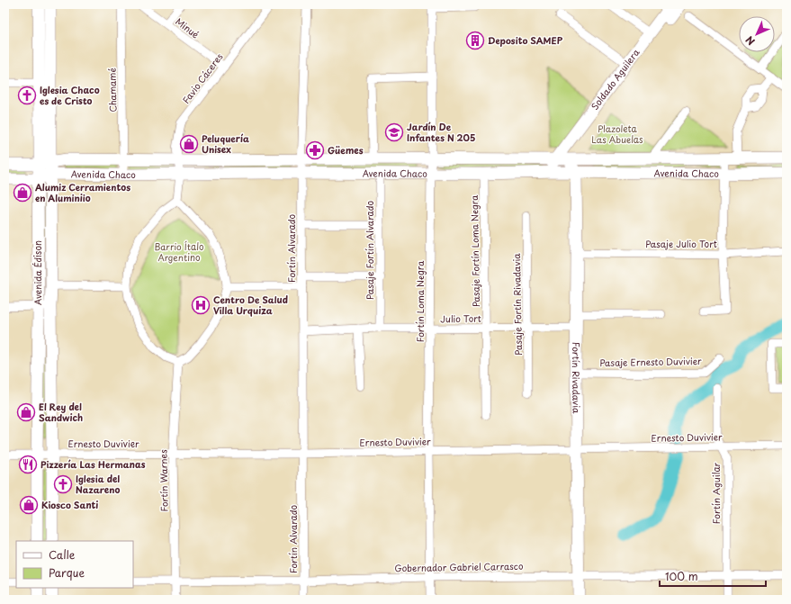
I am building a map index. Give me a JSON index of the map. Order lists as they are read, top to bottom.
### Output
{
  "streets": {
    "main road": [
      "Soldado Aguilera",
      "Avenida Chaco",
      "Avenida Édison",
      "Fortín Rivadavia"
    ],
    "street": [
      "Minué",
      "Favio Cáceres",
      "Chamamé",
      "Pasaje Julio Tort",
      "Fortín Alvarado",
      "Pasaje Fortín Alvarado",
      "Pasaje Fortín Loma Negra",
      "Fortín Loma Negra",
      "Pasaje Fortín Rivadavia",
      "Julio Tort",
      "Pasaje Ernesto Duvivier",
      "Ernesto Duvivier",
      "Fortín Warnes",
      "Fortín Aguilar",
      "Gobernador Gabriel Carrasco"
    ]
  },
  "crossings": [
    ["Minué", "Favio Cáceres"],
    ["Favio Cáceres", "Avenida Chaco"],
    ["Soldado Aguilera", "Avenida Chaco"],
    ["Chamamé", "Avenida Chaco"],
    ["Avenida Chaco", "Fortín Alvarado"],
    ["Avenida Chaco", "Pasaje Fortín Alvarado"],
    ["Avenida Chaco", "Pasaje Fortín Loma Negra"],
    ["Avenida Chaco", "Avenida Édison"],
    ["Avenida Chaco", "Fortín Loma Negra"],
    ["Avenida Chaco", "Fortín Rivadavia"],
    ["Pasaje Julio Tort", "Fortín Rivadavia"],
    ["Fortín Alvarado", "Julio Tort"],
    ["Fortín Alvarado", "Ernesto Duvivier"],
    ["Fortín Alvarado", "Gobernador Gabriel Carrasco"],
    ["Pasaje Fortín Alvarado", "Julio Tort"],
    ["Pasaje Fortín Loma Negra", "Julio Tort"],
    ["Avenida Édison", "Ernesto Duvivier"],
    ["Fortín Loma Negra", "Julio Tort"],
    ["Fortín Loma Negra", "Ernesto Duvivier"],
    ["Fortín Loma Negra", "Gobernador Gabriel Carrasco"],
    ["Pasaje Fortín Rivadavia", "Julio Tort"],
    ["Julio Tort", "Fortín Rivadavia"],
    ["Pasaje Ernesto Duvivier", "Fortín Rivadavia"],
    ["Fortín Rivadavia", "Ernesto Duvivier"],
    ["Fortín Rivadavia", "Gobernador Gabriel Carrasco"],
    ["Ernesto Duvivier", "Fortín Warnes"],
    ["Ernesto Duvivier", "Fortín Aguilar"],
    ["Fortín Warnes", "Gobernador Gabriel Carrasco"],
    ["Fortín Aguilar", "Gobernador Gabriel Carrasco"]
  ],
  "parks": ["Plazoleta Las Abuelas", "Barrio Ítalo Argentino"],
  "places": {
    "building": ["Deposito SAMEP"],
    "church": ["Iglesia Chaco es de Cristo", "Iglesia del Nazareno"],
    "school or university": ["Jardín De Infantes N 205"],
    "shop": [
      "Peluquería Unisex",
      "Alumiz Cerramientos en Aluminiio",
      "El Rey del Sandwich",
      "Kiosco Santi"
    ],
    "pharmacy": ["Güemes"],
    "hospital": ["Centro De Salud Villa Urquiza"],
    "restaurant": ["Pizzería Las Hermanas"]
  },
  "legend": ["Calle", "Parque"],
  "scale_bar": "100 m",
  "north": "bottom left"
}
